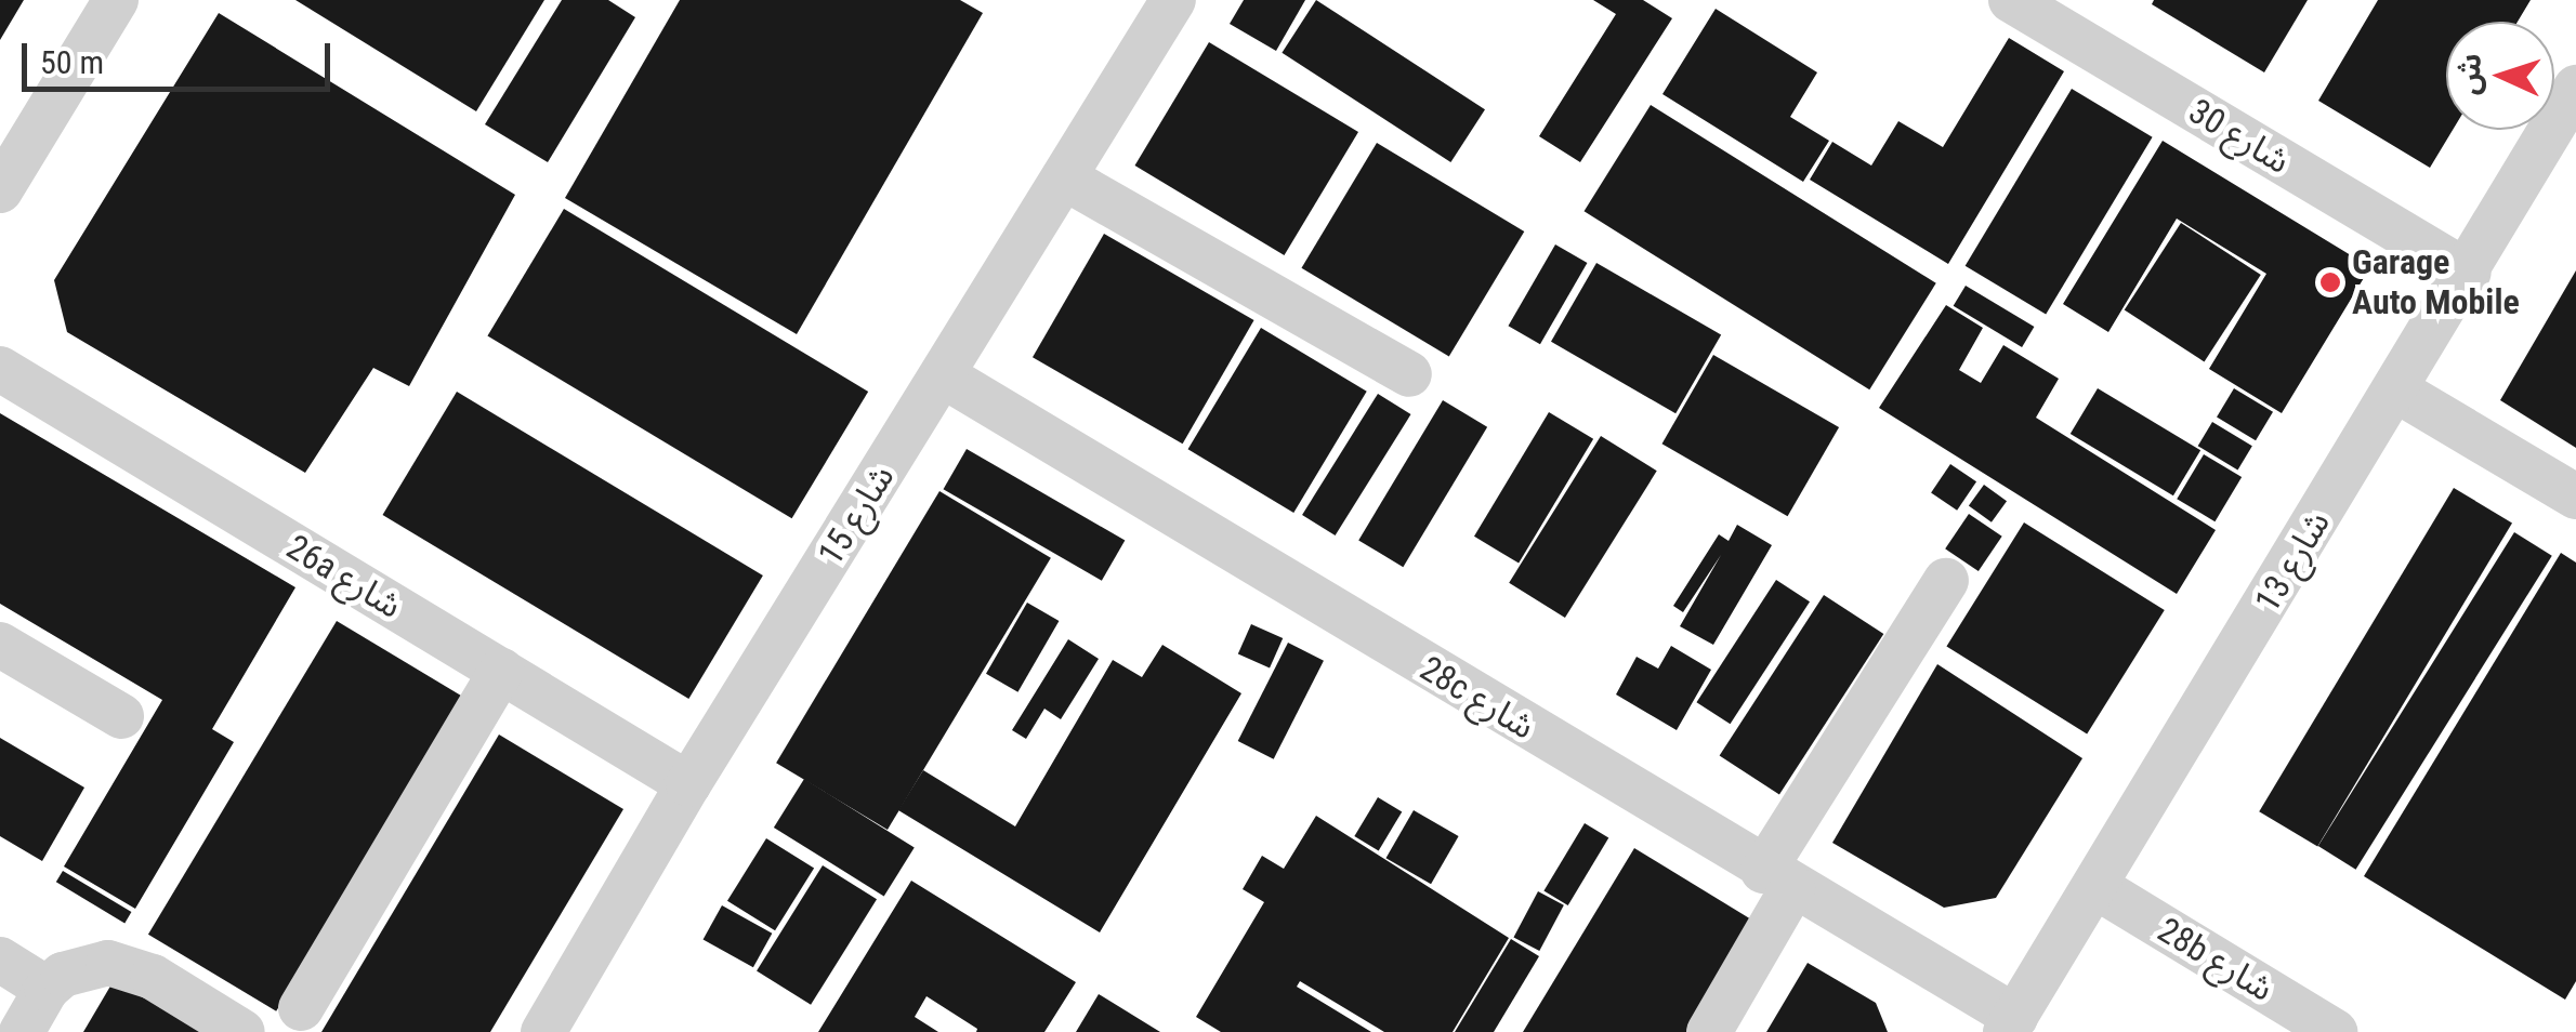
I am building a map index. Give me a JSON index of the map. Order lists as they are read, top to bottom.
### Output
{
  "streets": {
    "street": [
      "شارع 30",
      "شارع 15",
      "شارع 13",
      "26a شارع",
      "28c شارع",
      "28b شارع"
    ]
  },
  "crossings": [
    ["شارع 30", "شارع 13"],
    ["شارع 15", "26a شارع"],
    ["شارع 15", "28c شارع"],
    ["شارع 13", "28c شارع"],
    ["شارع 13", "28b شارع"]
  ],
  "places": ["Garage Auto Mobile"],
  "scale_bar": "50 m",
  "north": "left"
}
